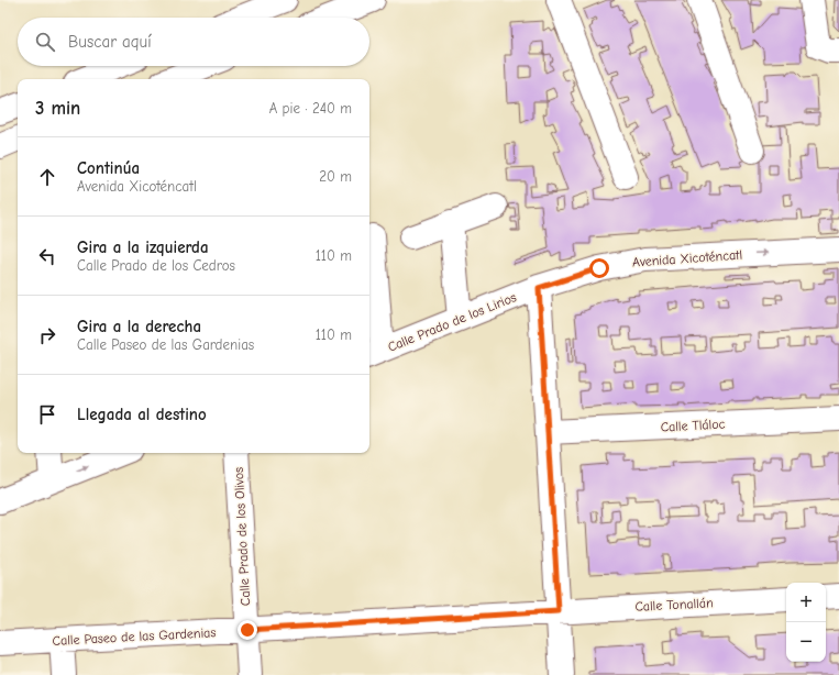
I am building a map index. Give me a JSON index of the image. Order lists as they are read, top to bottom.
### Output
{
  "streets": {
    "street": [
      "Avenida Xicoténcatl",
      "Calle Prado de los Lirios",
      "Calle Tláloc",
      "Calle Prado de los Olivos",
      "Calle Tonallán",
      "Calle Paseo de las Gardenias"
    ]
  },
  "crossings": [
    ["Avenida Xicoténcatl", "Calle Prado de los Lirios"],
    ["Calle Prado de los Olivos", "Calle Paseo de las Gardenias"],
    ["Calle Tonallán", "Calle Paseo de las Gardenias"]
  ],
  "one_way": ["Avenida Xicoténcatl"],
  "page": {
    "search": "Buscar aquí",
    "heading": ["3 min", "A pie · 240 m"],
    "list": [
      ["Continúa", "Avenida Xicoténcatl", "20 m"],
      ["Gira a la izquierda", "Calle Prado de los Cedros", "110 m"],
      ["Gira a la derecha", "Calle Paseo de las Gardenias", "110 m"],
      "Llegada al destino"
    ],
    "map_buttons": ["+", "−"]
  }
}
